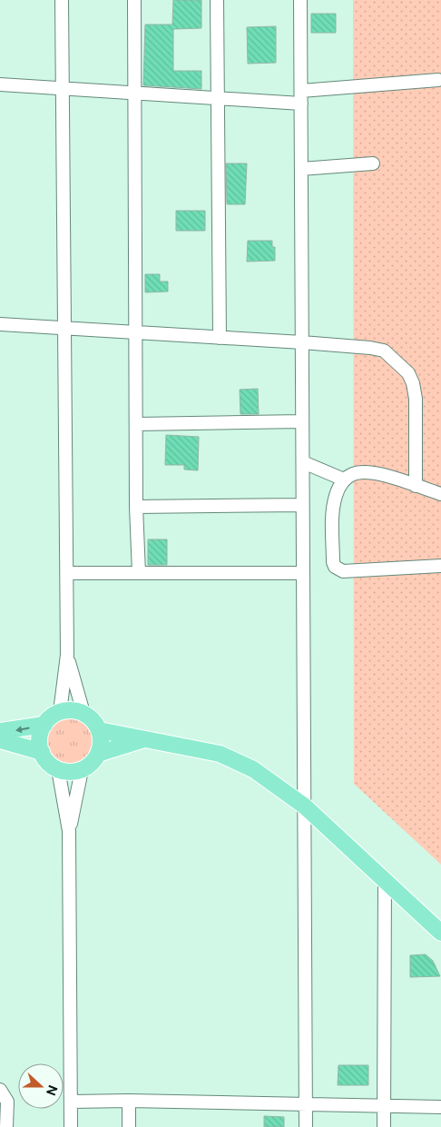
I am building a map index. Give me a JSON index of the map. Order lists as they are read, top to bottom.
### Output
{
  "north": "right"
}
